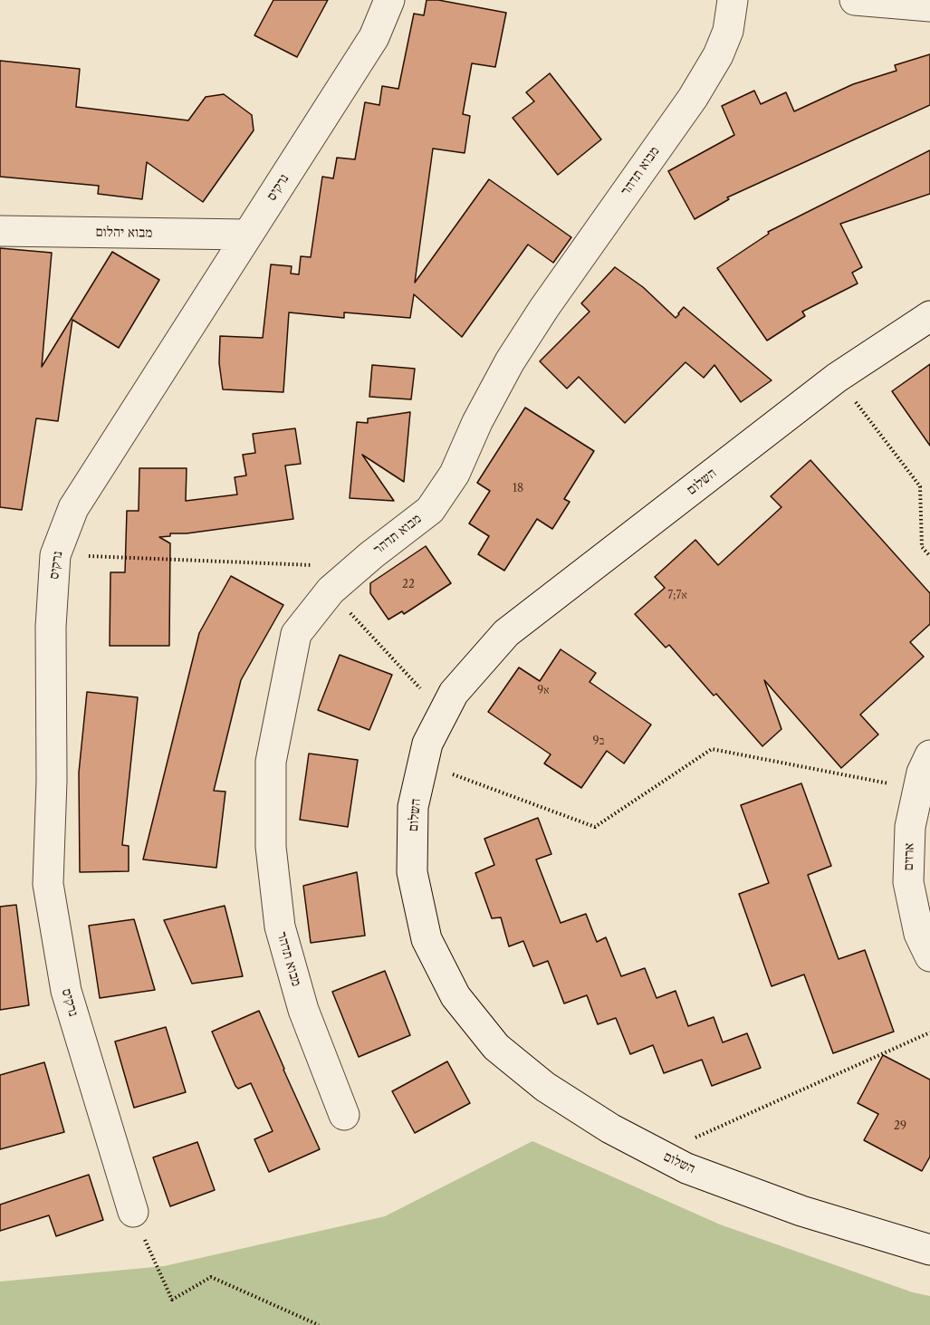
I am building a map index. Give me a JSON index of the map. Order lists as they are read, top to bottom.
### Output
{
  "streets": {
    "street": [
      "מבוא תדהר",
      "נרקיס",
      "מבוא יהלום",
      "השלום",
      "ארזים"
    ]
  },
  "crossings": [
    ["נרקיס", "מבוא יהלום"]
  ],
  "house_numbers": [
    "18",
    "22",
    "7;7א",
    "9א",
    "9ב",
    "29"
  ]
}
